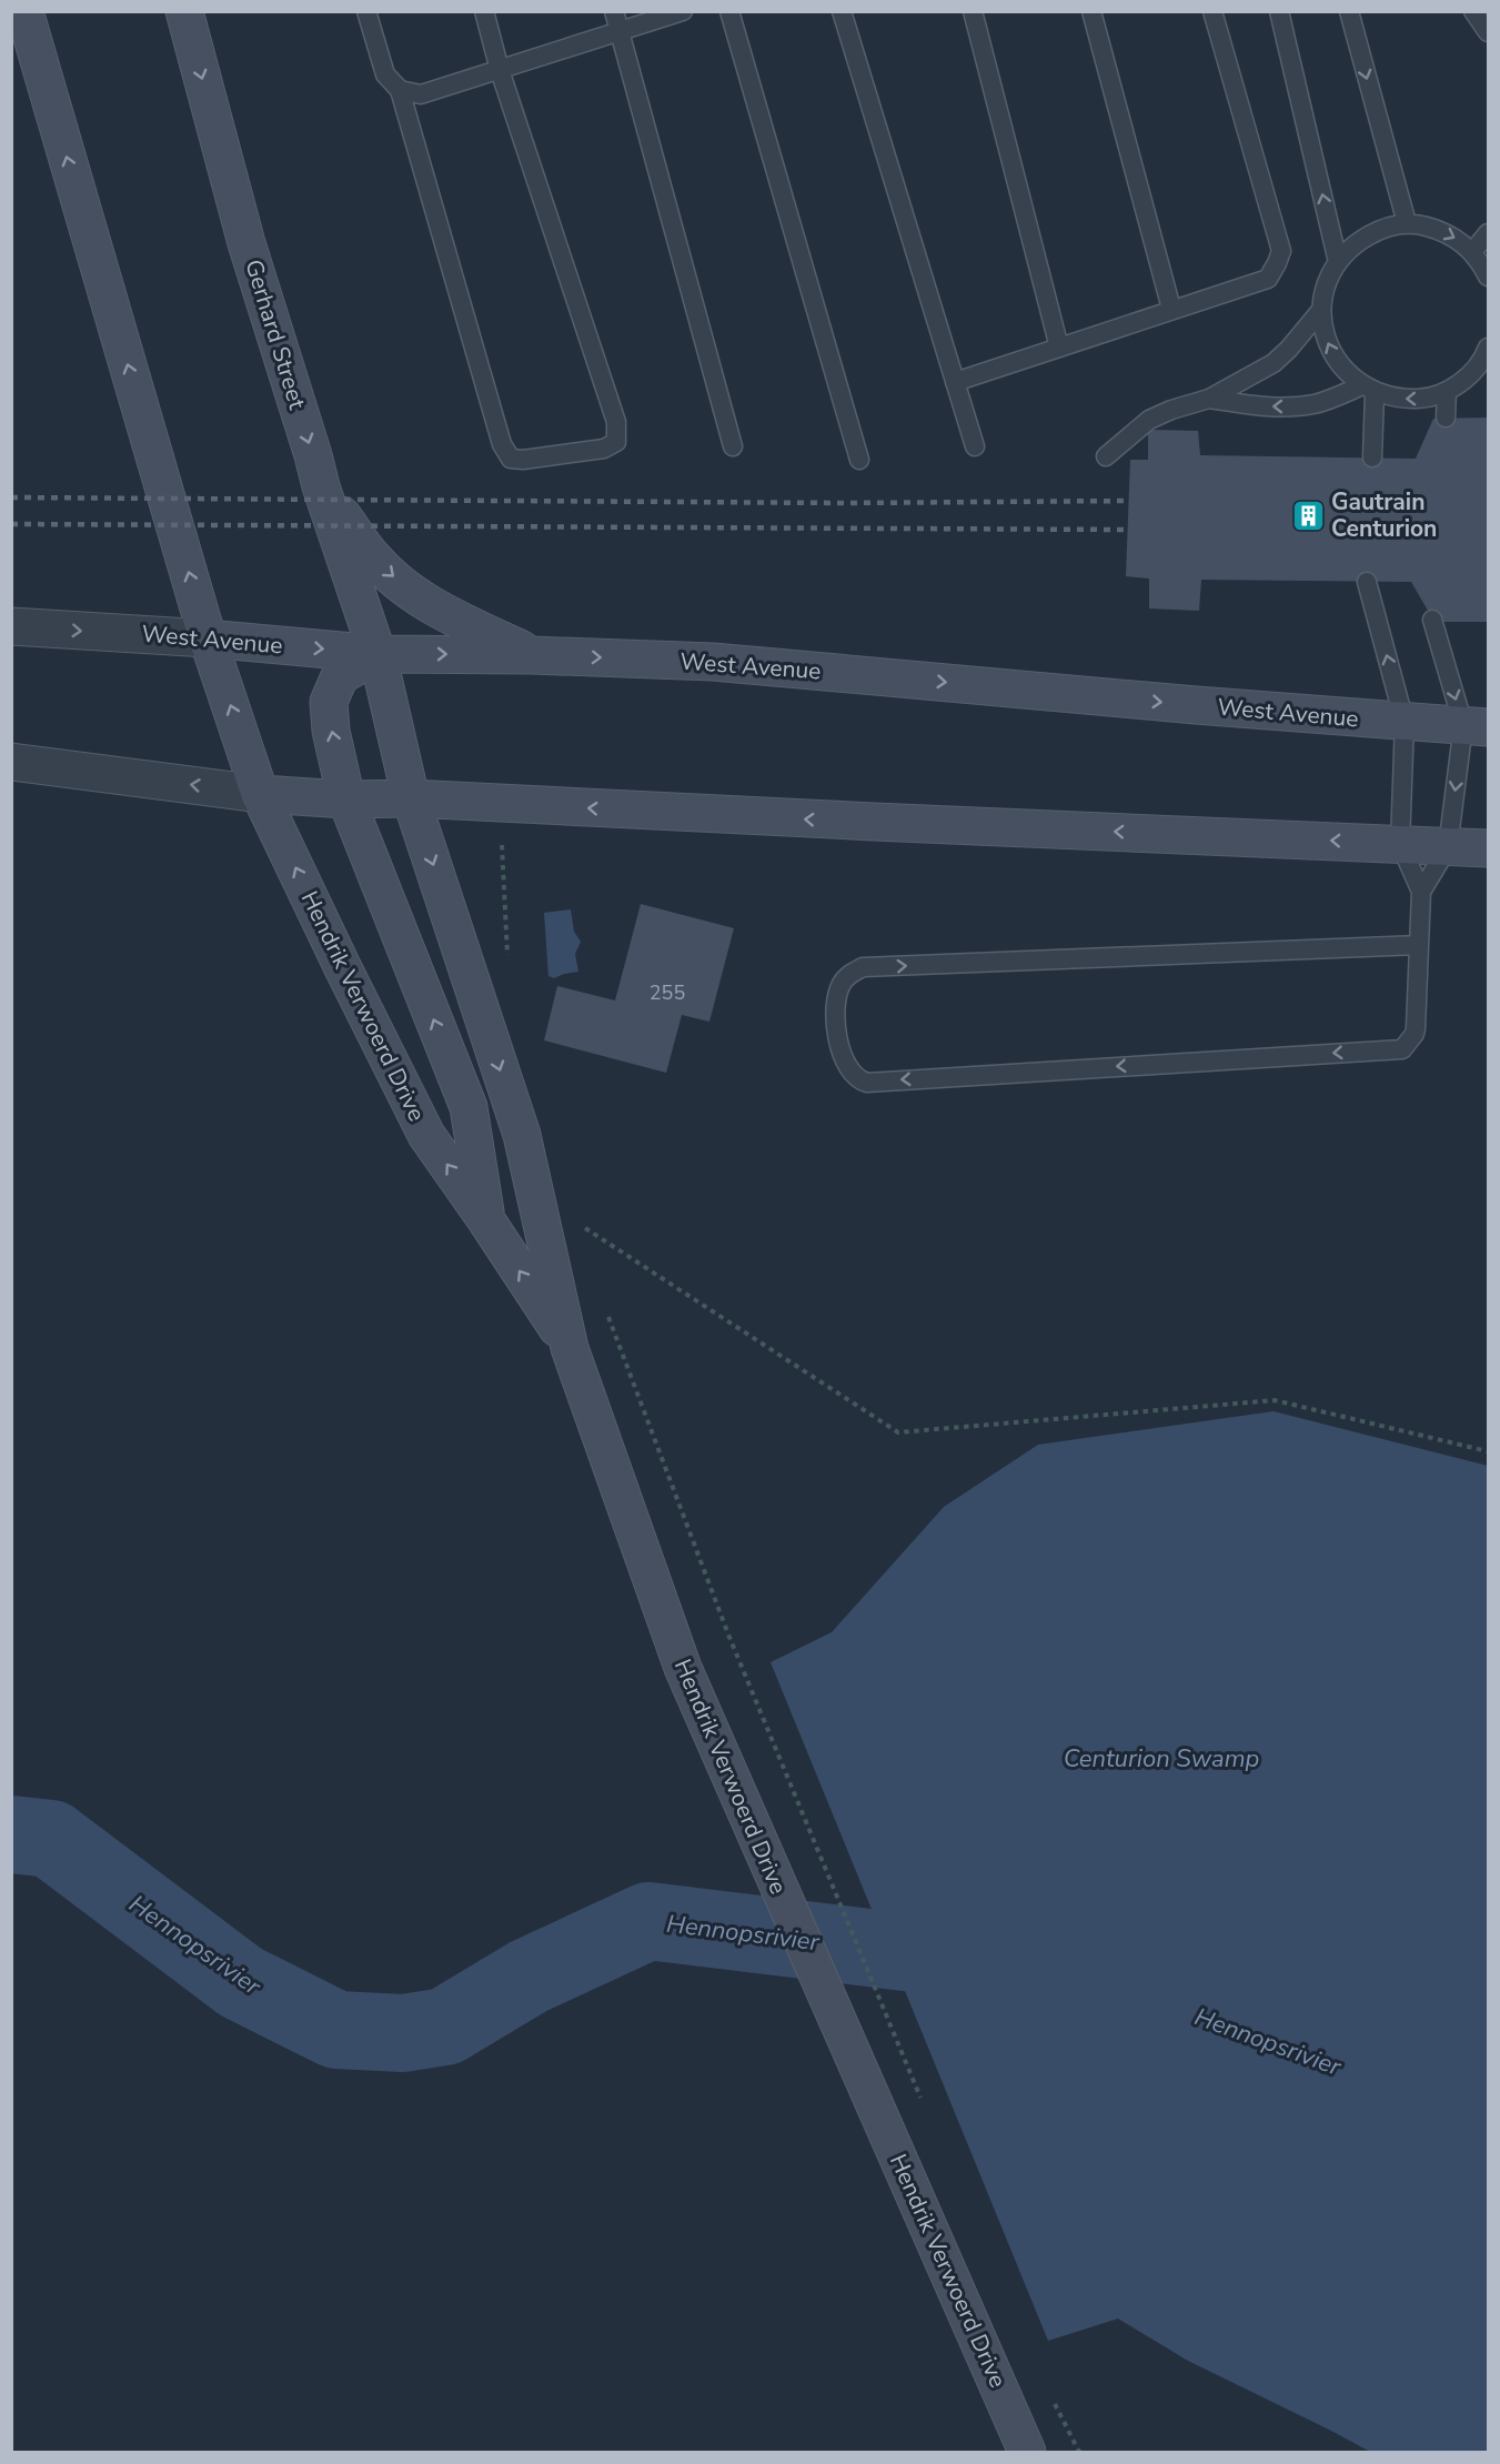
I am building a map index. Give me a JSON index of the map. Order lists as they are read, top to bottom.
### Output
{
  "streets": {
    "street": ["Gerhard Street", "West Avenue", "Hendrik Verwoerd Drive"]
  },
  "crossings": [
    ["Gerhard Street", "West Avenue"],
    ["Gerhard Street", "Hendrik Verwoerd Drive"],
    ["West Avenue", "Hendrik Verwoerd Drive"]
  ],
  "water": ["Centurion Swamp", "Hennopsrivier"],
  "places": {
    "building": ["Gautrain Centurion"]
  },
  "house_numbers": ["255"]
}
